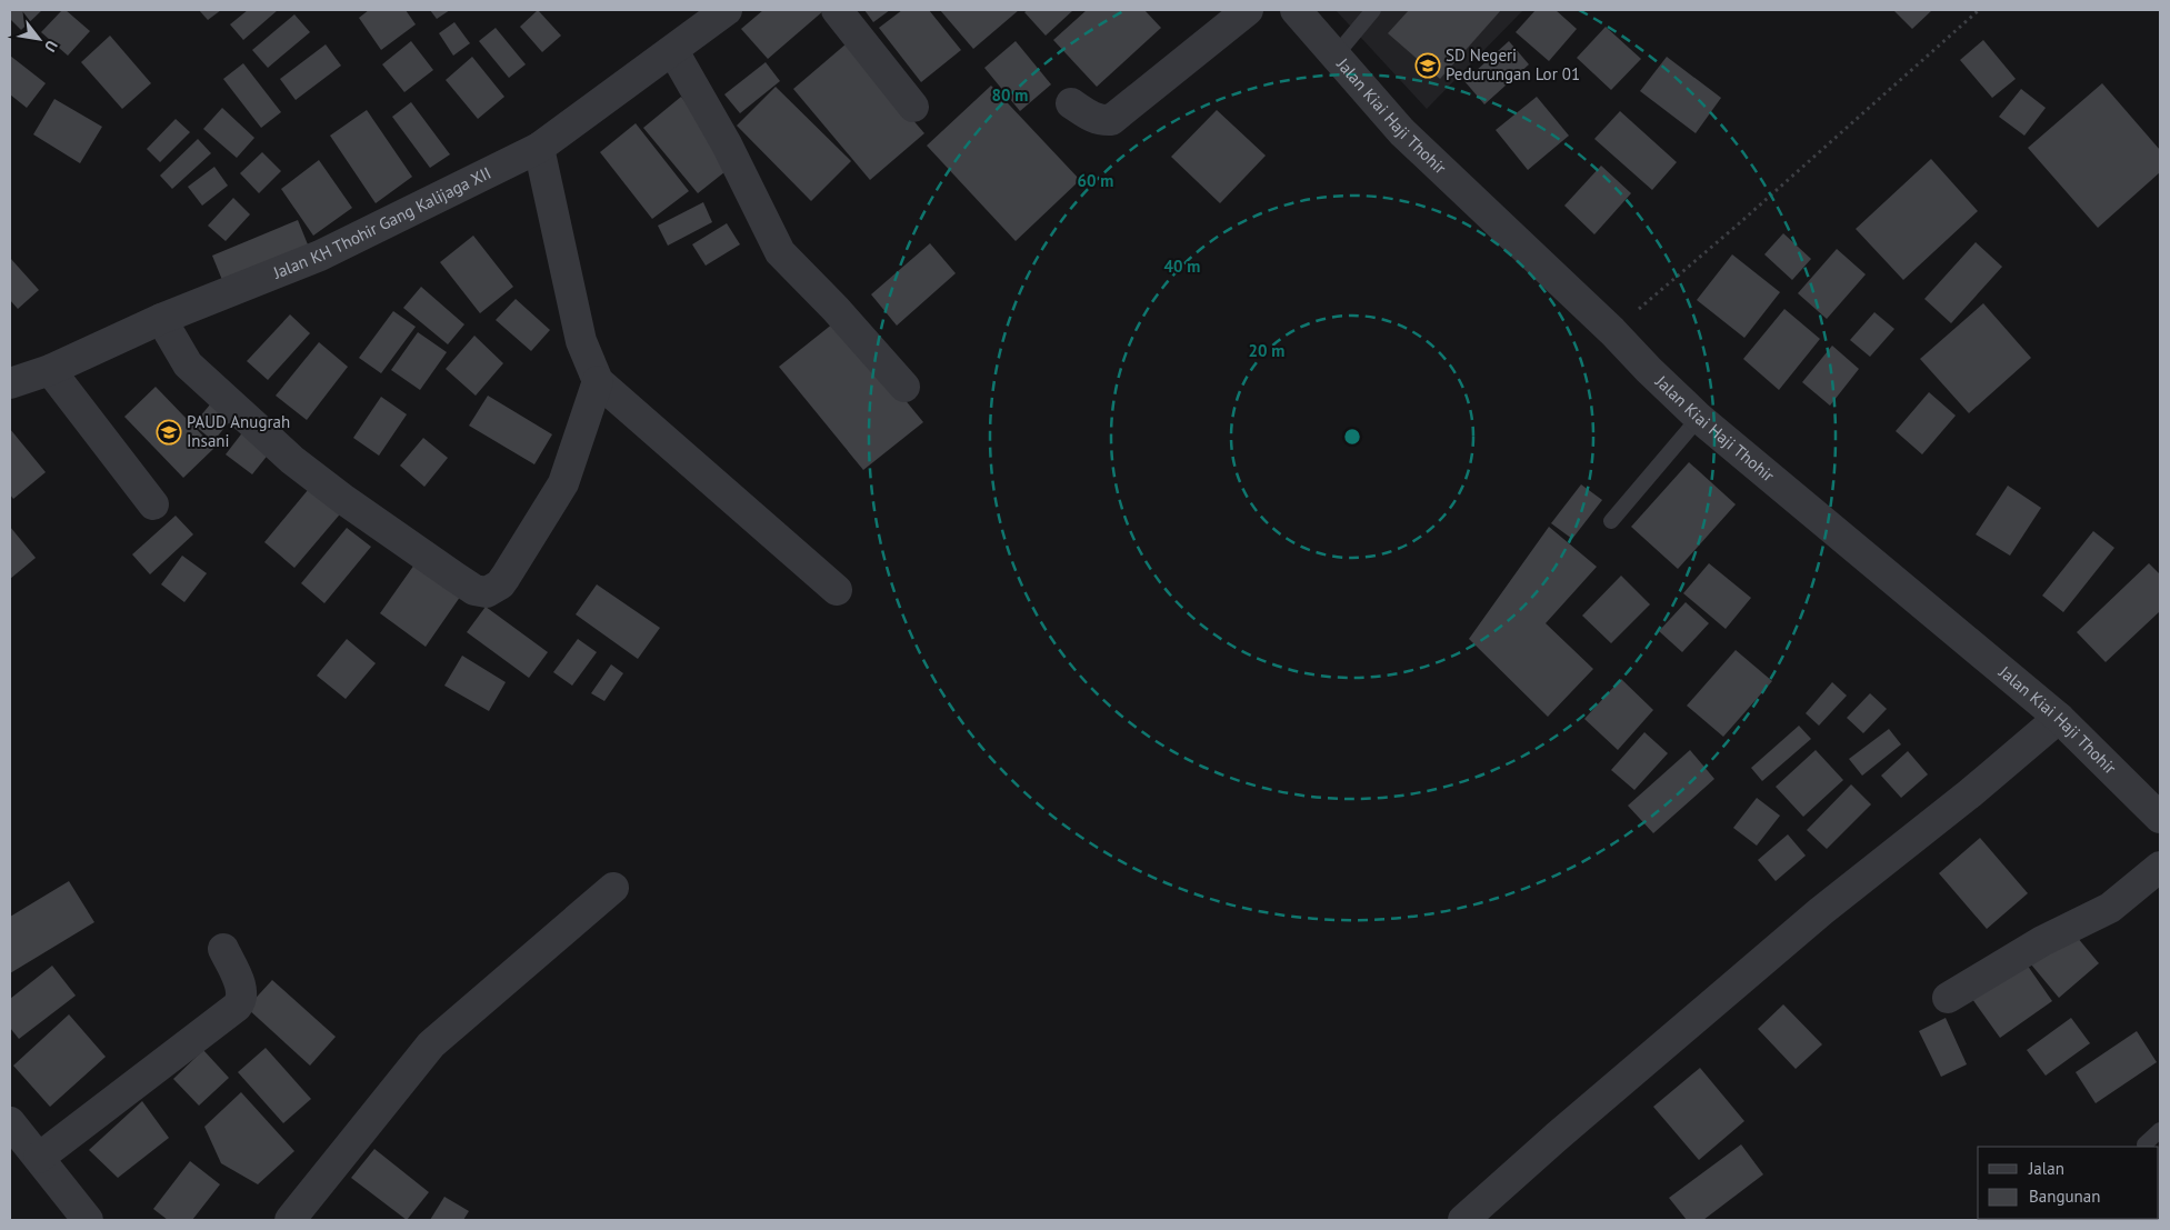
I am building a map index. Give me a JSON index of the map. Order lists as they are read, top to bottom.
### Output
{
  "streets": {
    "street": ["Jalan Kiai Haji Thohir", "Jalan KH Thohir Gang Kalijaga XII"]
  },
  "places": {
    "school or university": ["SD Negeri Pedurungan Lor 01", "PAUD Anugrah Insani"]
  },
  "legend": ["Jalan", "Bangunan"],
  "north": "bottom right",
  "rings": [
    "80 m",
    "60 m",
    "40 m",
    "20 m"
  ]
}
